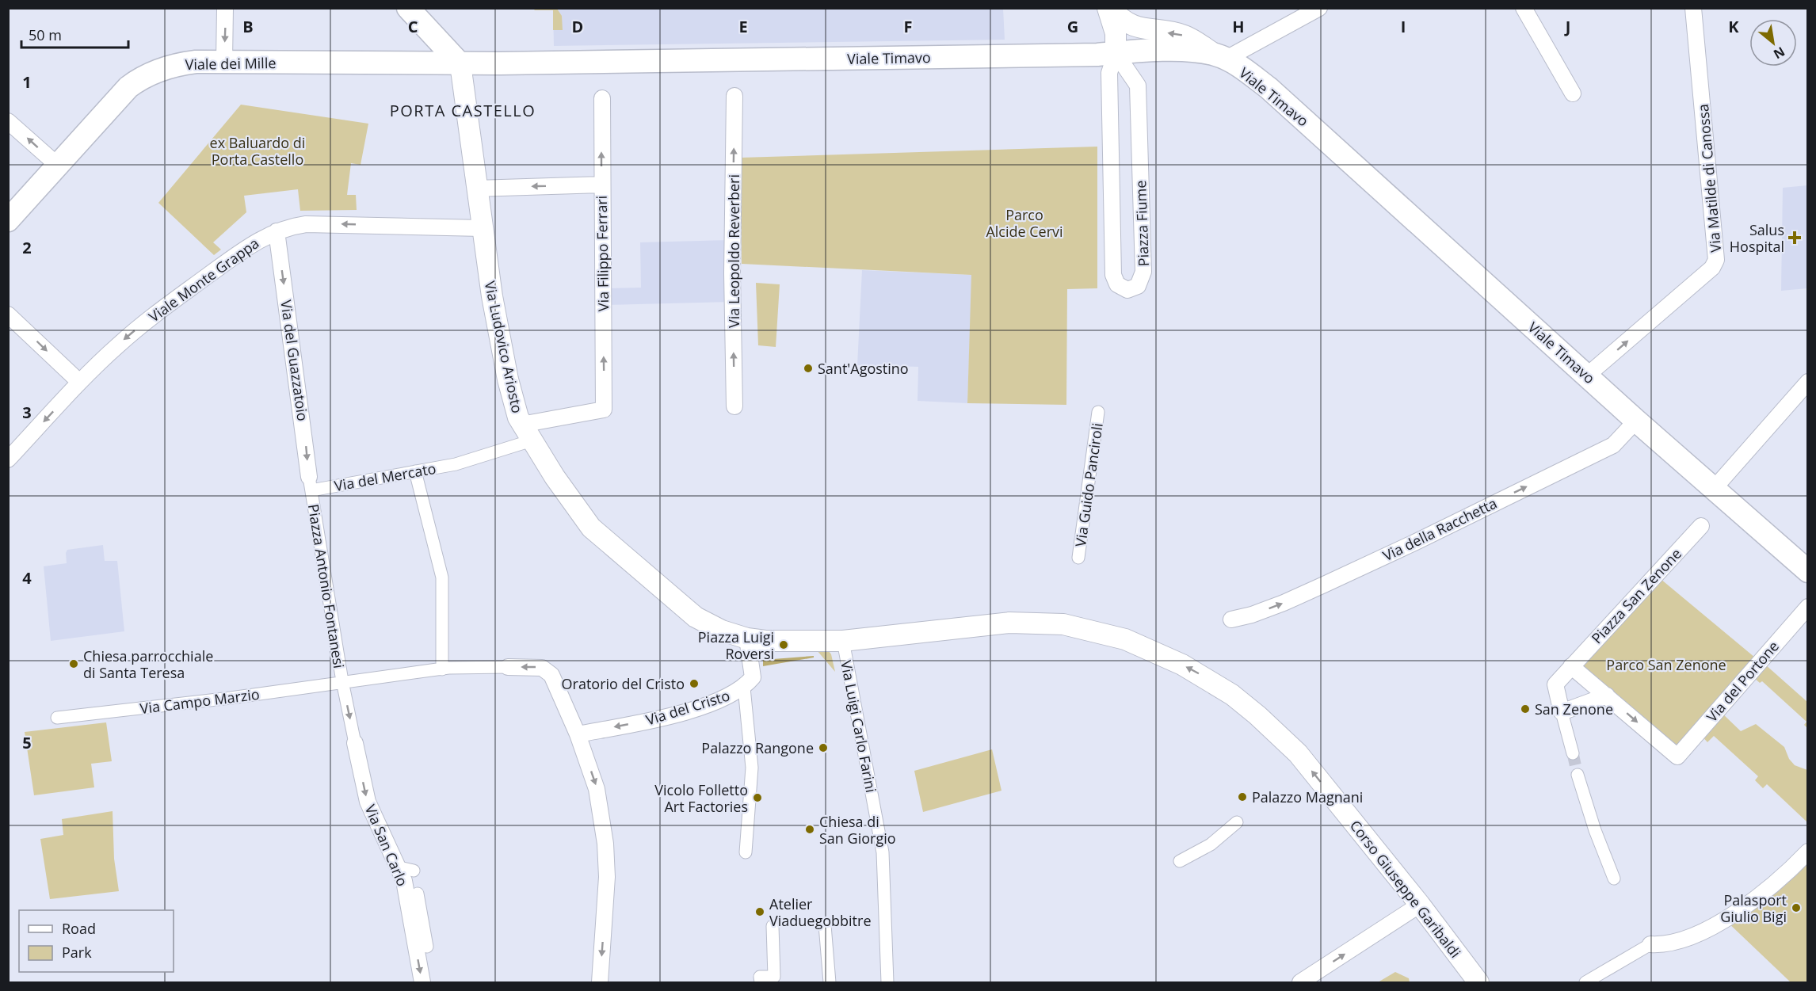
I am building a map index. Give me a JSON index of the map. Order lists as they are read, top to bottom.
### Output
{
  "streets": {
    "main road": ["Viale Timavo", "Viale dei Mille"],
    "street": [
      "Via Matilde di Canossa",
      "Piazza Fiume",
      "Via Leopoldo Reverberi",
      "Via Filippo Ferrari",
      "Viale Monte Grappa",
      "Via Ludovico Ariosto",
      "Via del Guazzatoio",
      "Via del Mercato",
      "Via Guido Panciroli",
      "Via della Racchetta",
      "Piazza Antonio Fontanesi",
      "Piazza San Zenone",
      "Via del Portone",
      "Via Campo Marzio",
      "Via del Cristo",
      "Via Luigi Carlo Farini",
      "Via San Carlo",
      "Corso Giuseppe Garibaldi"
    ]
  },
  "crossings": [
    ["Viale Timavo", "Viale dei Mille"],
    ["Viale Timavo", "Via Matilde di Canossa"],
    ["Viale Timavo", "Piazza Fiume"],
    ["Viale Timavo", "Via Ludovico Ariosto"],
    ["Viale Timavo", "Via della Racchetta"],
    ["Viale dei Mille", "Via Ludovico Ariosto"],
    ["Via Filippo Ferrari", "Via Ludovico Ariosto"],
    ["Via Filippo Ferrari", "Via del Mercato"],
    ["Viale Monte Grappa", "Via Ludovico Ariosto"],
    ["Viale Monte Grappa", "Via del Guazzatoio"],
    ["Via Ludovico Ariosto", "Via del Mercato"],
    ["Via Ludovico Ariosto", "Via del Cristo"],
    ["Via del Guazzatoio", "Via del Mercato"],
    ["Via del Guazzatoio", "Piazza Antonio Fontanesi"],
    ["Via del Mercato", "Piazza Antonio Fontanesi"],
    ["Piazza Antonio Fontanesi", "Via Campo Marzio"],
    ["Piazza Antonio Fontanesi", "Via San Carlo"],
    ["Via Campo Marzio", "Via San Carlo"],
    ["Via Luigi Carlo Farini", "Corso Giuseppe Garibaldi"]
  ],
  "one_way": [
    "Via Matilde di Canossa",
    "Via Leopoldo Reverberi",
    "Via Filippo Ferrari",
    "Viale Monte Grappa",
    "Via del Guazzatoio",
    "Via della Racchetta",
    "Via del Cristo",
    "Via San Carlo",
    "Corso Giuseppe Garibaldi"
  ],
  "districts": ["PORTA CASTELLO"],
  "parks": ["ex Baluardo di Porta Castello", "Parco Alcide Cervi", "Parco San Zenone"],
  "places": {
    "health": ["Salus Hospital"],
    "other": [
      "Sant'Agostino",
      "Piazza Luigi Roversi",
      "Chiesa parrocchiale di Santa Teresa",
      "Oratorio del Cristo",
      "San Zenone",
      "Palazzo Rangone",
      "Palazzo Magnani",
      "Vicolo Folletto Art Factories",
      "Chiesa di San Giorgio",
      "Palasport Giulio Bigi",
      "Atelier Viaduegobbitre"
    ]
  },
  "legend": ["Road", "Park"],
  "scale_bar": "50 m",
  "north": "bottom right",
  "grid": {
    "columns": [
      "B",
      "C",
      "D",
      "E",
      "F",
      "G",
      "H",
      "I",
      "J",
      "K"
    ],
    "rows": [
      "1",
      "2",
      "3",
      "4",
      "5"
    ]
  }
}
